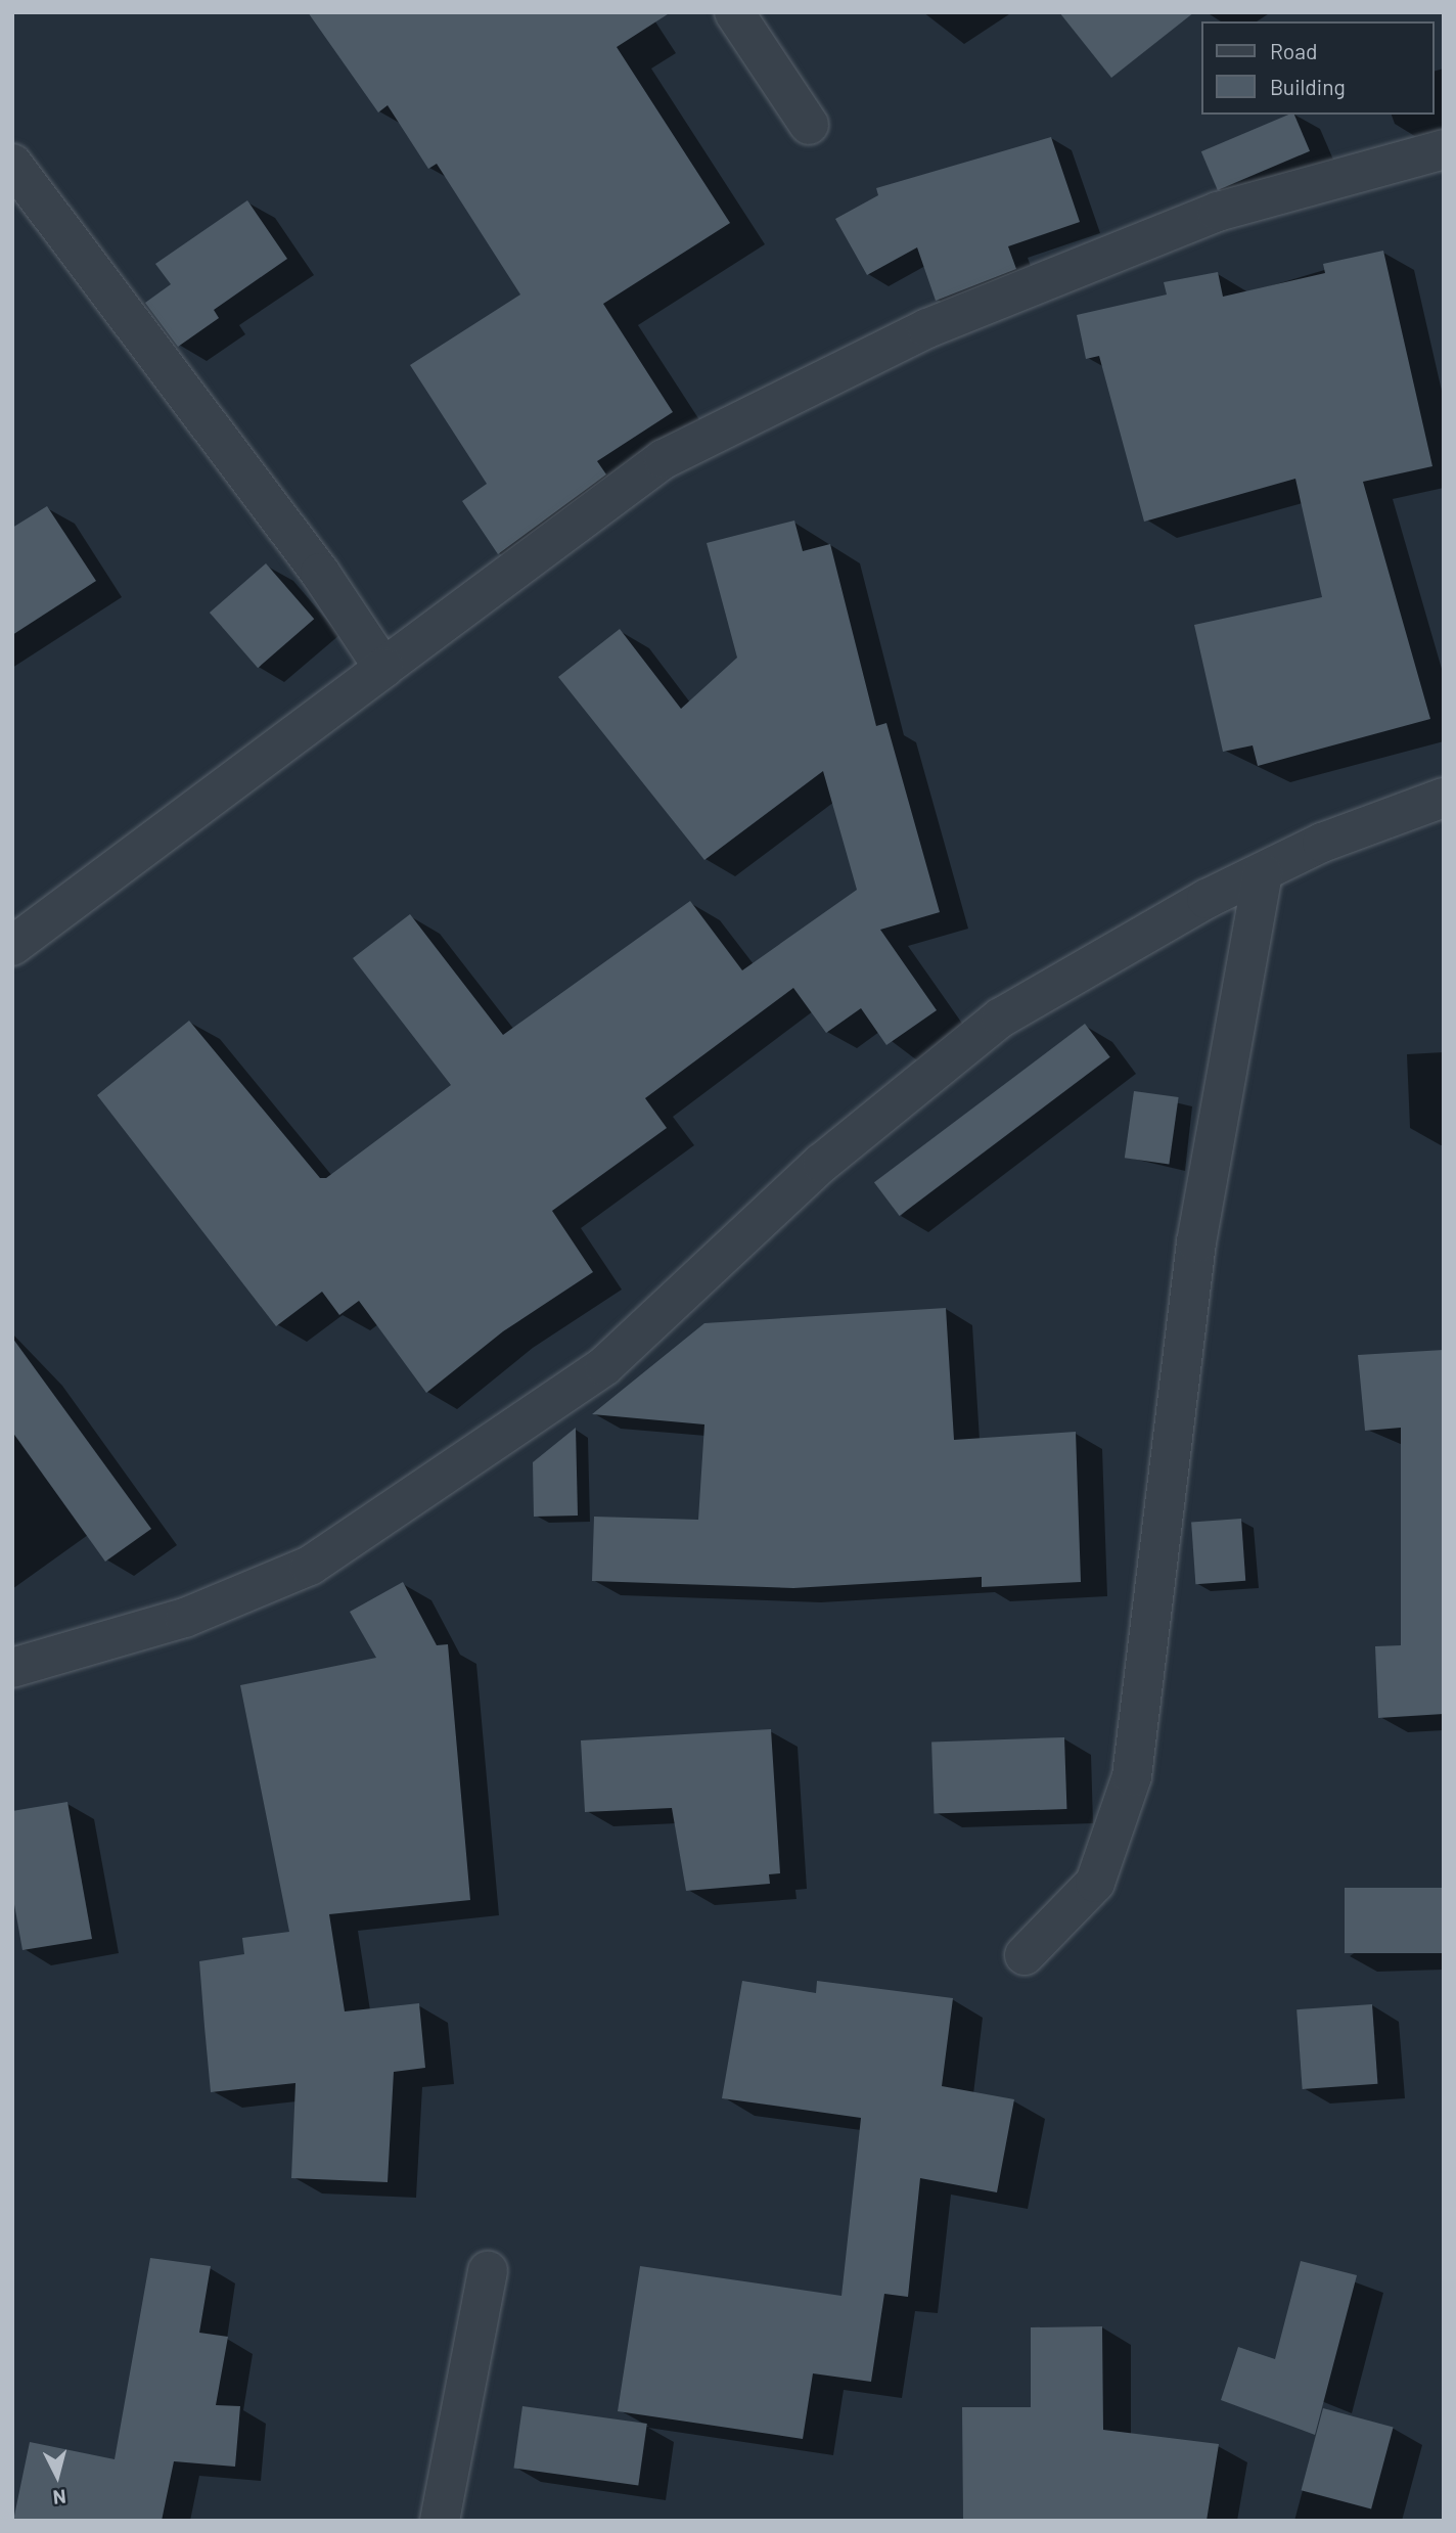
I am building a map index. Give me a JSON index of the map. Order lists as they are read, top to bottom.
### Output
{
  "legend": ["Road", "Building"],
  "north": "bottom"
}
